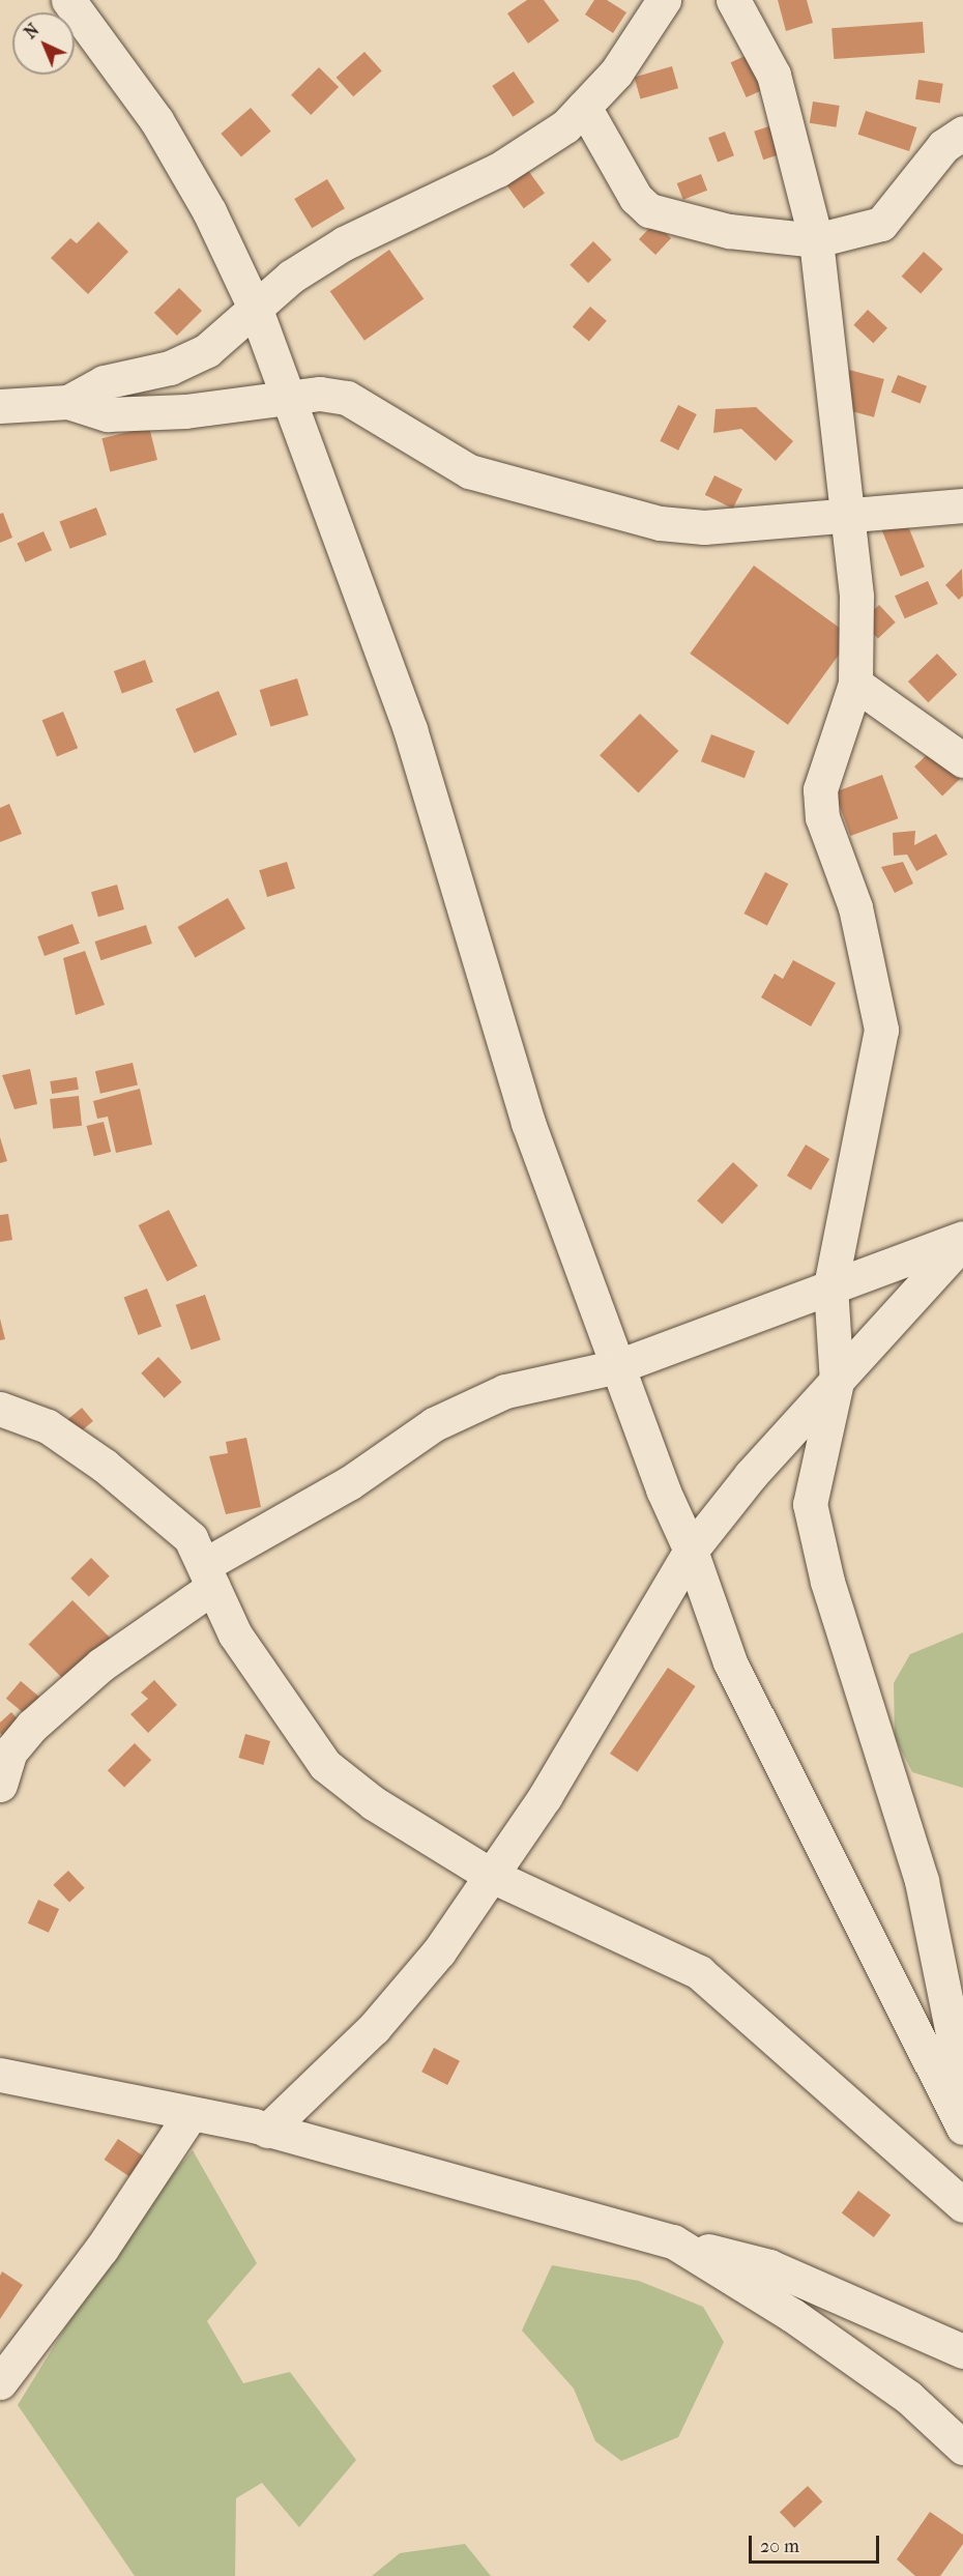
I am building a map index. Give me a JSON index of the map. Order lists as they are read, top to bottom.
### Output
{
  "scale_bar": "20 m",
  "north": "top left"
}
